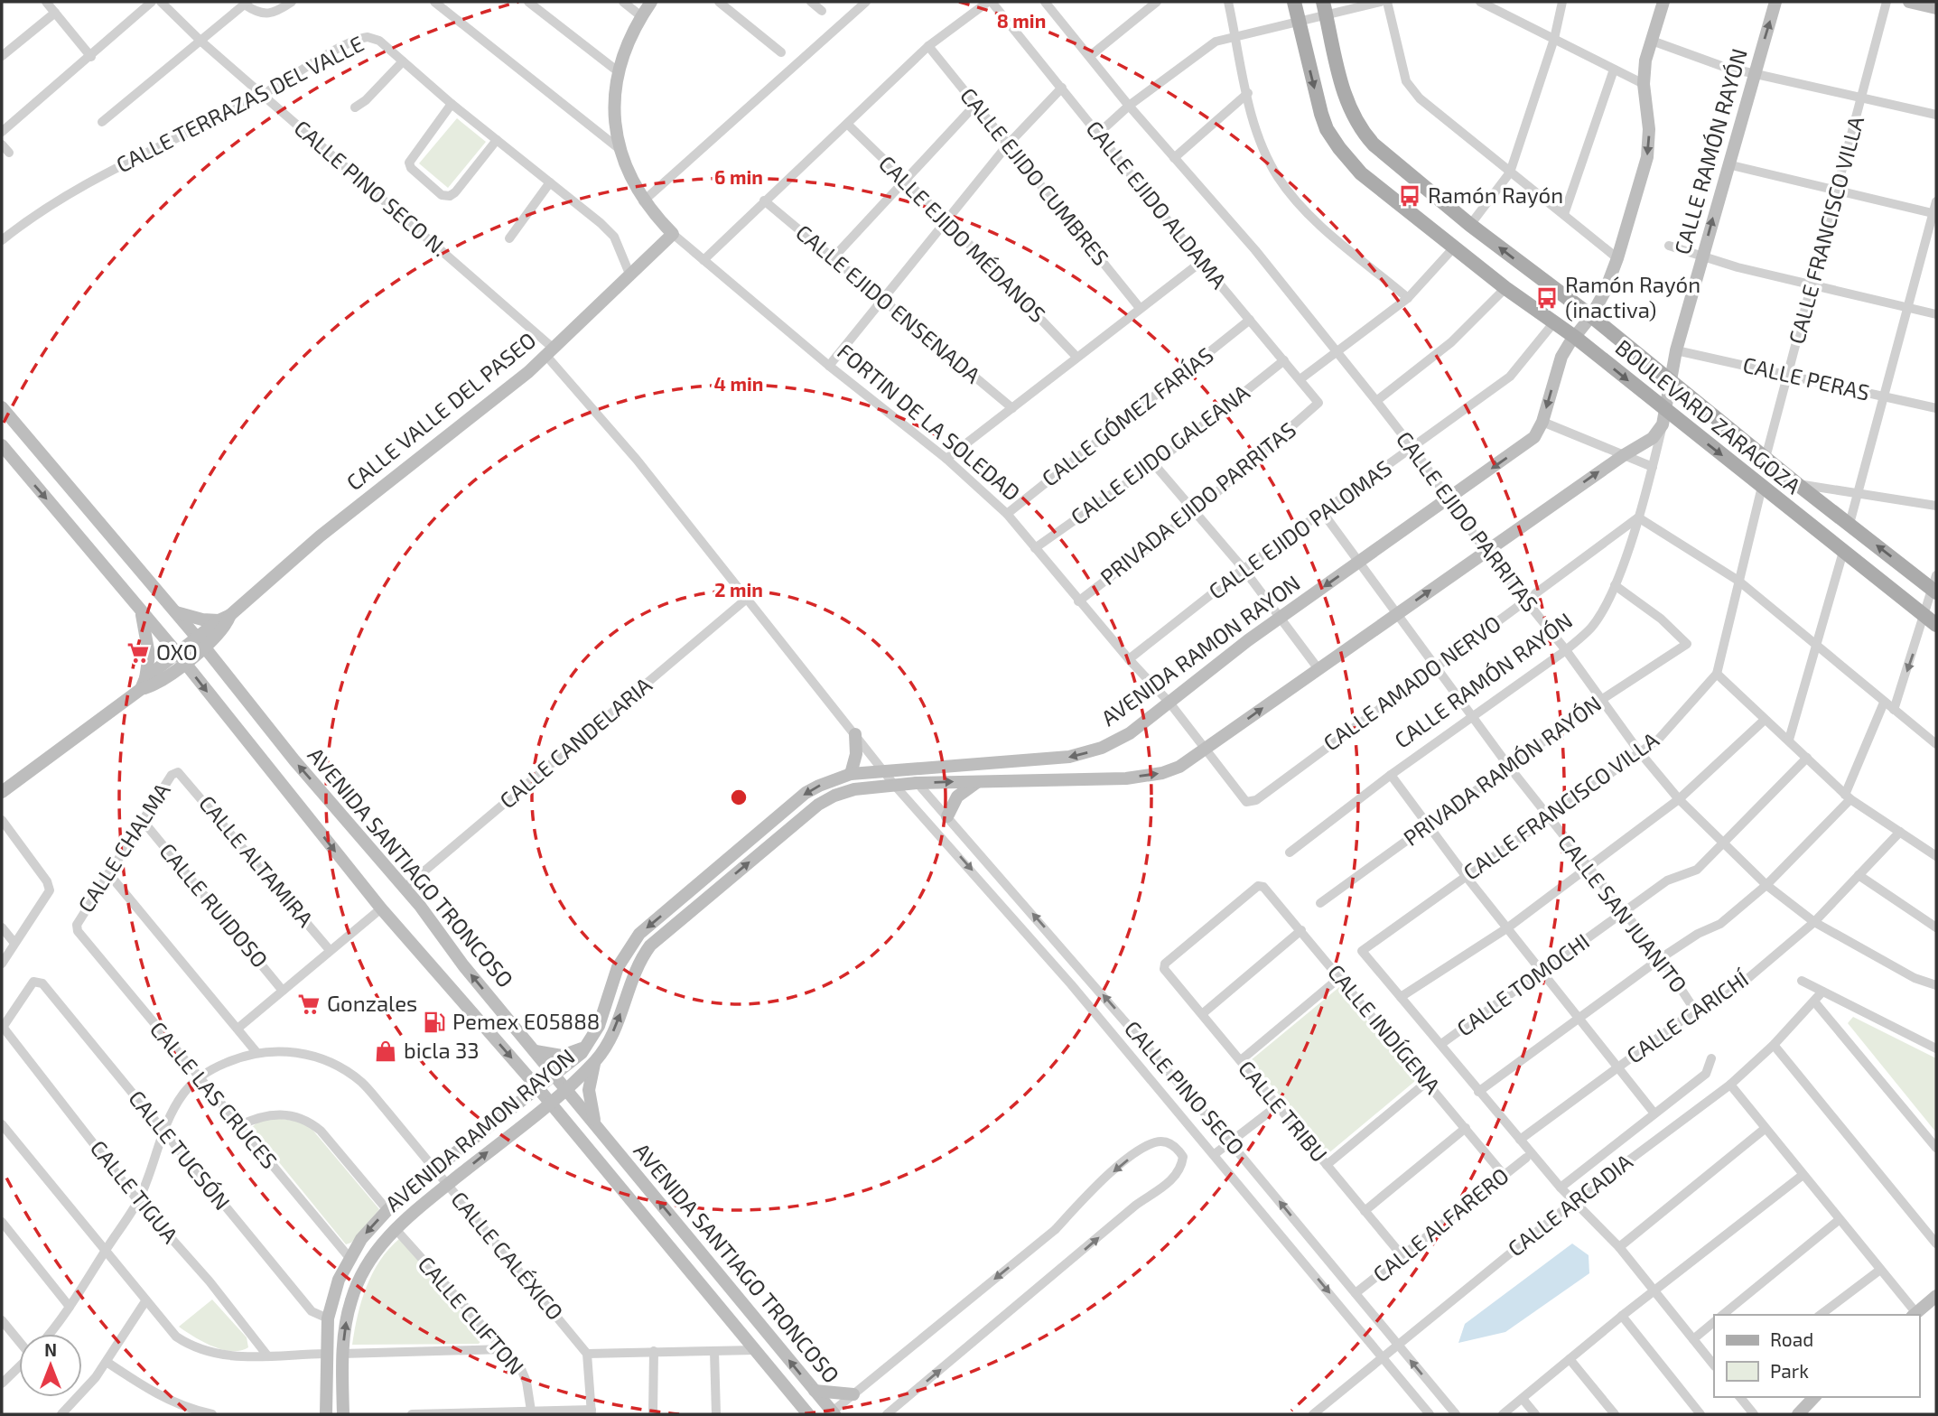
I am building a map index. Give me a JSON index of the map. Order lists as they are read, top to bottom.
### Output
{
  "streets": {
    "main road": [
      "CALLE RAMÓN RAYÓN",
      "CALLE VALLE DEL PASEO",
      "BOULEVARD ZARAGOZA",
      "FORTIN DE LA SOLEDAD",
      "AVENIDA RAMON RAYON",
      "AVENIDA SANTIAGO TRONCOSO"
    ],
    "street": [
      "CALLE TERRAZAS DEL VALLE",
      "CALLE EJIDO CUMBRES",
      "CALLE PINO SECO N.",
      "CALLE EJIDO ALDAMA",
      "CALLE FRANCISCO VILLA",
      "CALLE EJIDO MÉDANOS",
      "CALLE EJIDO ENSENADA",
      "CALLE PERAS",
      "CALLE GÓMEZ FARÍAS",
      "CALLE EJIDO GALEANA",
      "PRIVADA EJIDO PARRITAS",
      "CALLE EJIDO PARRITAS",
      "CALLE EJIDO PALOMAS",
      "CALLE AMADO NERVO",
      "CALLE CANDELARIA",
      "PRIVADA RAMÓN RAYÓN",
      "CALLE CHALMA",
      "CALLE ALTAMIRA",
      "CALLE RUIDOSO",
      "CALLE SAN JUANITO",
      "CALLE TOMOCHI",
      "CALLE CARICHÍ",
      "CALLE INDÍGENA",
      "CALLE PINO SECO",
      "CALLE LAS CRUCES",
      "CALLE TRIBU",
      "CALLE TUCSÓN",
      "CALLE TIGUA",
      "CALLE ARCADIA",
      "CALLE ALFARERO",
      "CALLE CALÉXICO",
      "CALLE CLIFTON"
    ]
  },
  "crossings": [
    ["CALLE TERRAZAS DEL VALLE", "CALLE PINO SECO N."],
    ["CALLE TERRAZAS DEL VALLE", "CALLE VALLE DEL PASEO"],
    ["CALLE RAMÓN RAYÓN", "CALLE PERAS"],
    ["CALLE RAMÓN RAYÓN", "BOULEVARD ZARAGOZA"],
    ["CALLE RAMÓN RAYÓN", "CALLE EJIDO PARRITAS"],
    ["CALLE RAMÓN RAYÓN", "CALLE AMADO NERVO"],
    ["CALLE RAMÓN RAYÓN", "PRIVADA RAMÓN RAYÓN"],
    ["CALLE RAMÓN RAYÓN", "CALLE SAN JUANITO"],
    ["CALLE PINO SECO N.", "CALLE VALLE DEL PASEO"],
    ["CALLE PINO SECO N.", "CALLE CANDELARIA"],
    ["CALLE PINO SECO N.", "CALLE PINO SECO"],
    ["CALLE EJIDO ALDAMA", "CALLE GÓMEZ FARÍAS"],
    ["CALLE EJIDO ALDAMA", "CALLE EJIDO GALEANA"],
    ["CALLE EJIDO ALDAMA", "PRIVADA EJIDO PARRITAS"],
    ["CALLE FRANCISCO VILLA", "CALLE PERAS"],
    ["CALLE FRANCISCO VILLA", "BOULEVARD ZARAGOZA"],
    ["CALLE FRANCISCO VILLA", "CALLE EJIDO PARRITAS"],
    ["CALLE FRANCISCO VILLA", "CALLE SAN JUANITO"],
    ["CALLE VALLE DEL PASEO", "FORTIN DE LA SOLEDAD"],
    ["CALLE VALLE DEL PASEO", "AVENIDA SANTIAGO TRONCOSO"],
    ["CALLE GÓMEZ FARÍAS", "FORTIN DE LA SOLEDAD"],
    ["BOULEVARD ZARAGOZA", "CALLE EJIDO PALOMAS"],
    ["BOULEVARD ZARAGOZA", "AVENIDA RAMON RAYON"],
    ["FORTIN DE LA SOLEDAD", "CALLE EJIDO GALEANA"],
    ["FORTIN DE LA SOLEDAD", "PRIVADA EJIDO PARRITAS"],
    ["FORTIN DE LA SOLEDAD", "CALLE EJIDO PALOMAS"],
    ["FORTIN DE LA SOLEDAD", "AVENIDA RAMON RAYON"],
    ["FORTIN DE LA SOLEDAD", "CALLE AMADO NERVO"],
    ["CALLE EJIDO PARRITAS", "CALLE EJIDO PALOMAS"],
    ["CALLE EJIDO PARRITAS", "AVENIDA RAMON RAYON"],
    ["CALLE EJIDO PARRITAS", "CALLE AMADO NERVO"],
    ["CALLE EJIDO PARRITAS", "PRIVADA RAMÓN RAYÓN"],
    ["CALLE EJIDO PARRITAS", "CALLE TOMOCHI"],
    ["CALLE EJIDO PARRITAS", "CALLE CARICHÍ"],
    ["CALLE EJIDO PALOMAS", "CALLE SAN JUANITO"],
    ["AVENIDA RAMON RAYON", "AVENIDA SANTIAGO TRONCOSO"],
    ["AVENIDA RAMON RAYON", "CALLE SAN JUANITO"],
    ["AVENIDA RAMON RAYON", "CALLE PINO SECO"],
    ["AVENIDA RAMON RAYON", "CALLE LAS CRUCES"],
    ["AVENIDA RAMON RAYON", "CALLE TUCSÓN"],
    ["AVENIDA RAMON RAYON", "CALLE CALÉXICO"],
    ["AVENIDA RAMON RAYON", "CALLE CLIFTON"],
    ["CALLE AMADO NERVO", "CALLE SAN JUANITO"],
    ["CALLE CANDELARIA", "AVENIDA SANTIAGO TRONCOSO"],
    ["CALLE CANDELARIA", "CALLE PINO SECO"],
    ["PRIVADA RAMÓN RAYÓN", "CALLE SAN JUANITO"],
    ["CALLE CHALMA", "CALLE ALTAMIRA"],
    ["CALLE CHALMA", "CALLE RUIDOSO"],
    ["CALLE CHALMA", "CALLE LAS CRUCES"],
    ["CALLE SAN JUANITO", "CALLE TOMOCHI"],
    ["CALLE SAN JUANITO", "CALLE CARICHÍ"],
    ["CALLE INDÍGENA", "CALLE TRIBU"],
    ["CALLE INDÍGENA", "CALLE ALFARERO"],
    ["CALLE PINO SECO", "CALLE ARCADIA"],
    ["CALLE PINO SECO", "CALLE ALFARERO"],
    ["CALLE LAS CRUCES", "CALLE CALÉXICO"],
    ["CALLE TRIBU", "CALLE ALFARERO"],
    ["CALLE TUCSÓN", "CALLE TIGUA"],
    ["CALLE TUCSÓN", "CALLE CALÉXICO"],
    ["CALLE TIGUA", "CALLE CALÉXICO"]
  ],
  "places": {
    "bus stop": ["Ramón Rayón", "Ramón Rayón (inactiva)"],
    "supermarket": ["OXO", "Gonzales"],
    "fuel station": ["Pemex E05888"],
    "shop": ["bicla 33"]
  },
  "legend": ["Road", "Park"],
  "north": "top",
  "rings": [
    "8 min",
    "6 min",
    "4 min",
    "2 min"
  ]
}
